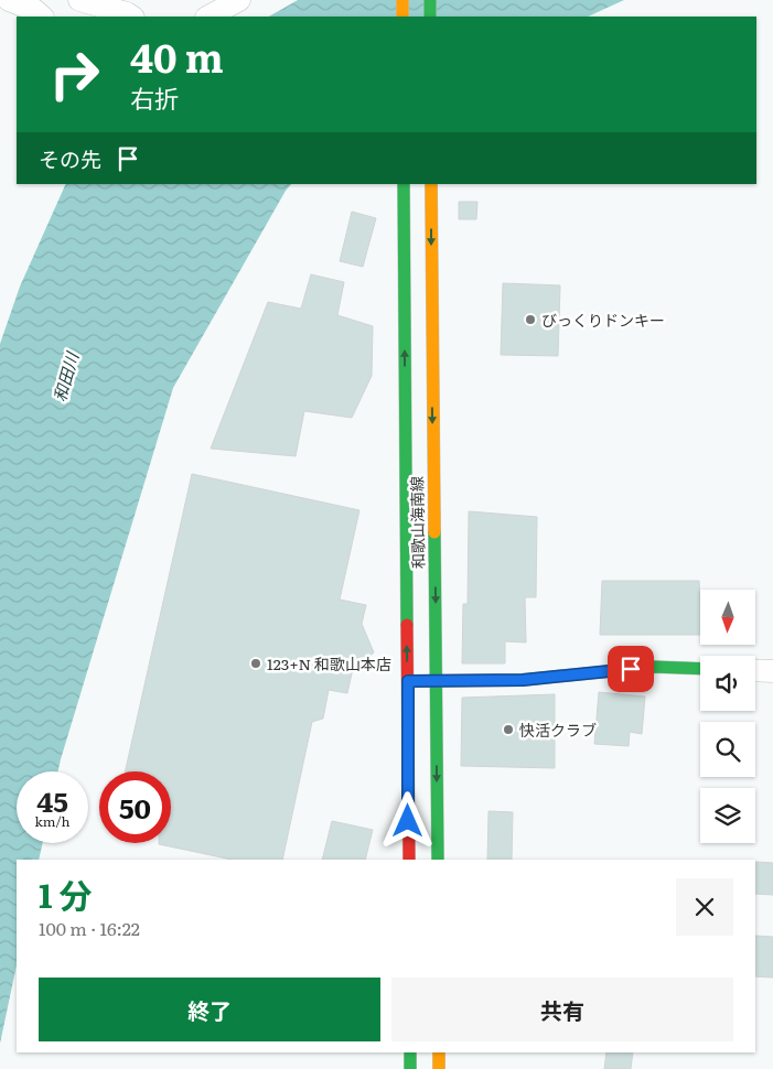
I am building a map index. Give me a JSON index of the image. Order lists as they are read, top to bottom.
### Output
{
  "streets": {
    "main road": ["和歌山海南線"]
  },
  "water": ["和田川"],
  "places": ["びっくりドンキー", "123+N 和歌山本店", "快活クラブ"],
  "north": "bottom",
  "page": {
    "turn": ["40 m", "右折"],
    "then": "その先",
    "speed": "45 km/h",
    "limit": "50",
    "heading": ["1 分", "100 m · 16:22"],
    "buttons": ["終了", "共有"]
  }
}
